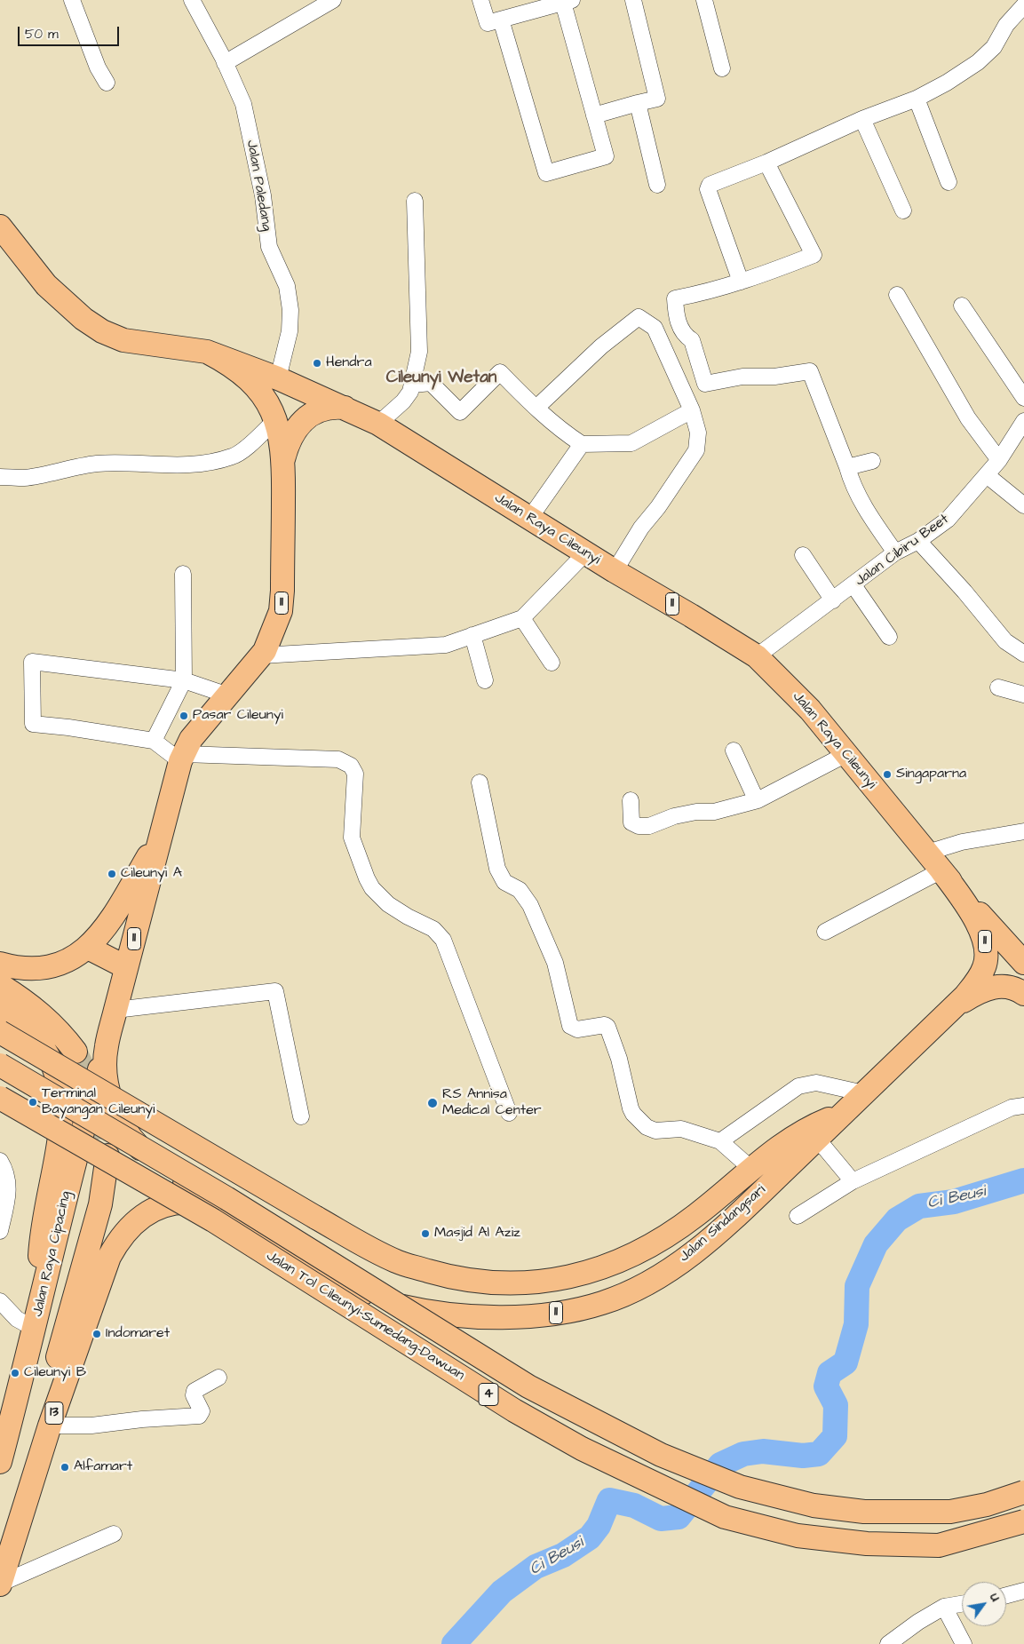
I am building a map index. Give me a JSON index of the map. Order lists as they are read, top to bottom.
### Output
{
  "streets": {
    "highway": [
      "Jalan Raya Cileunyi",
      "11",
      "Jalan Sindangsari",
      "Jalan Raya Cipacing",
      "Jalan Tol Cileunyi–Sumedang–Dawuan",
      "4",
      "13"
    ],
    "street": ["Jalan Paledang", "Jalan Cibiru Beet"]
  },
  "crossings": [
    ["Jalan Paledang", "Jalan Raya Cileunyi"],
    ["Jalan Raya Cileunyi", "Jalan Cibiru Beet"],
    ["Jalan Raya Cileunyi", "11"],
    ["11", "Jalan Sindangsari"],
    ["11", "Jalan Raya Cipacing"],
    ["11", "13"],
    ["Jalan Sindangsari", "13"]
  ],
  "districts": ["Cileunyi Wetan"],
  "water": ["Ci Beusi"],
  "places": [
    "Hendra",
    "Pasar Cileunyi",
    "Singaparna",
    "Cileunyi A",
    "Terminal Bayangan Cileunyi",
    "RS Annisa Medical Center",
    "Masjid Al Aziz",
    "Indomaret",
    "Cileunyi B",
    "Alfamart"
  ],
  "scale_bar": "50 m",
  "north": "top right"
}
